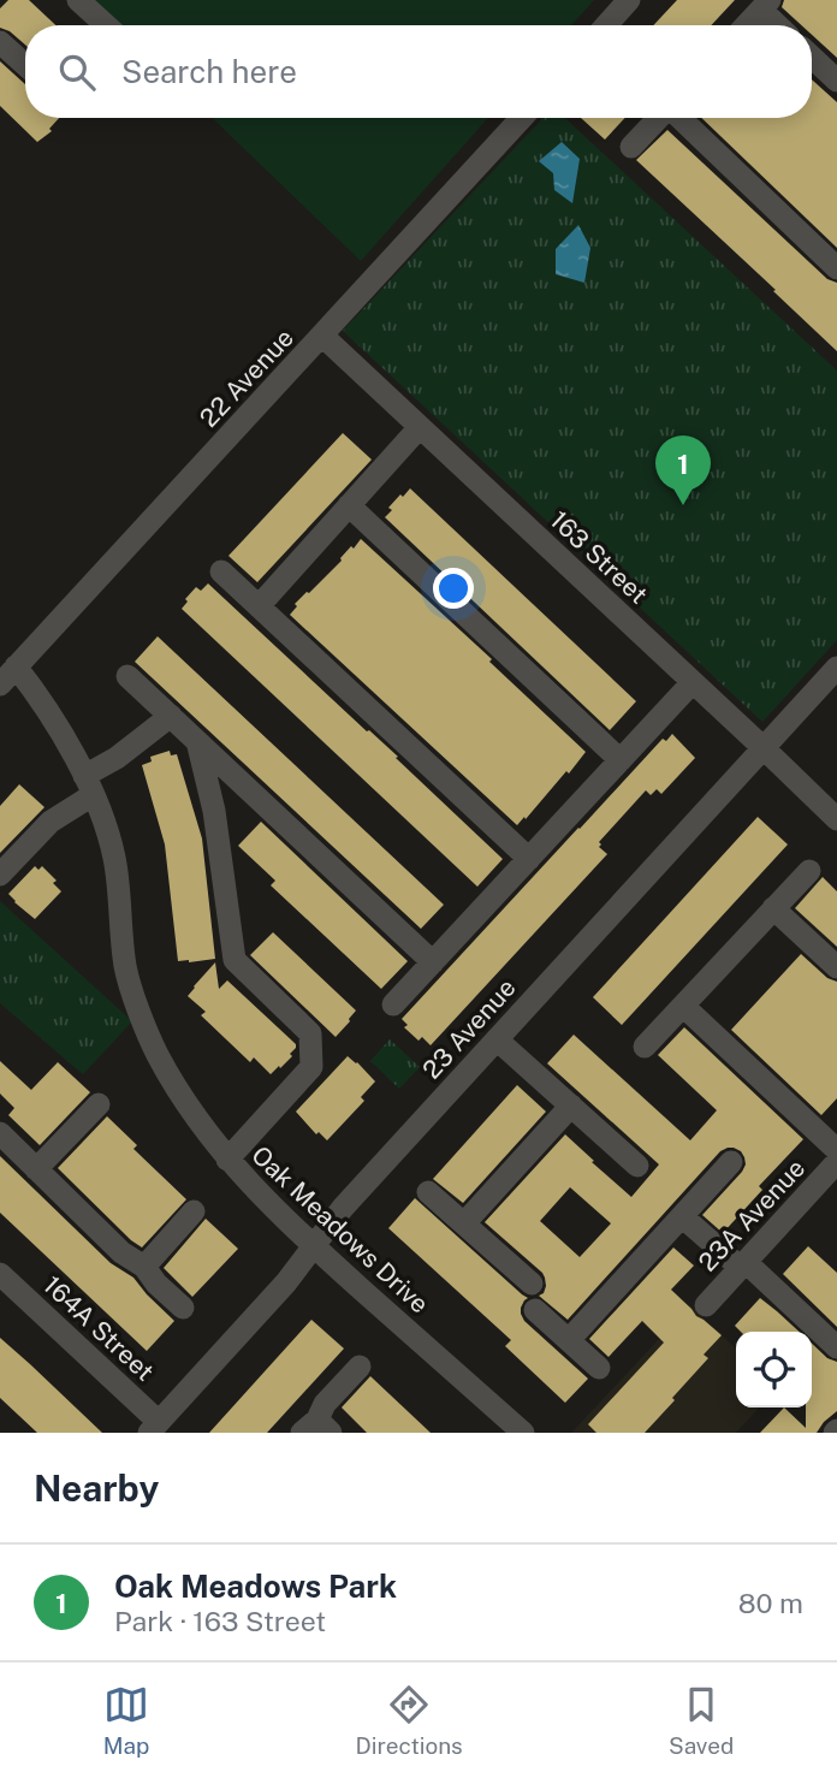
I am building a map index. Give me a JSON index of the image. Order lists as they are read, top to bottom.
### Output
{
  "streets": {
    "street": [
      "22 Avenue",
      "163 Street",
      "23 Avenue",
      "23A Avenue",
      "Oak Meadows Drive",
      "164A Street"
    ]
  },
  "crossings": [
    ["22 Avenue", "163 Street"],
    ["22 Avenue", "Oak Meadows Drive"],
    ["163 Street", "23 Avenue"],
    ["23 Avenue", "Oak Meadows Drive"],
    ["23 Avenue", "164A Street"]
  ],
  "page": {
    "search": "Search here",
    "pins": "1",
    "heading": "Nearby",
    "list": [
      {
        "mark": "1",
        "name": "Oak Meadows Park",
        "note": "Park · 163 Street",
        "value": "80 m"
      }
    ],
    "nav": ["Map", "Directions", "Saved"]
  }
}
